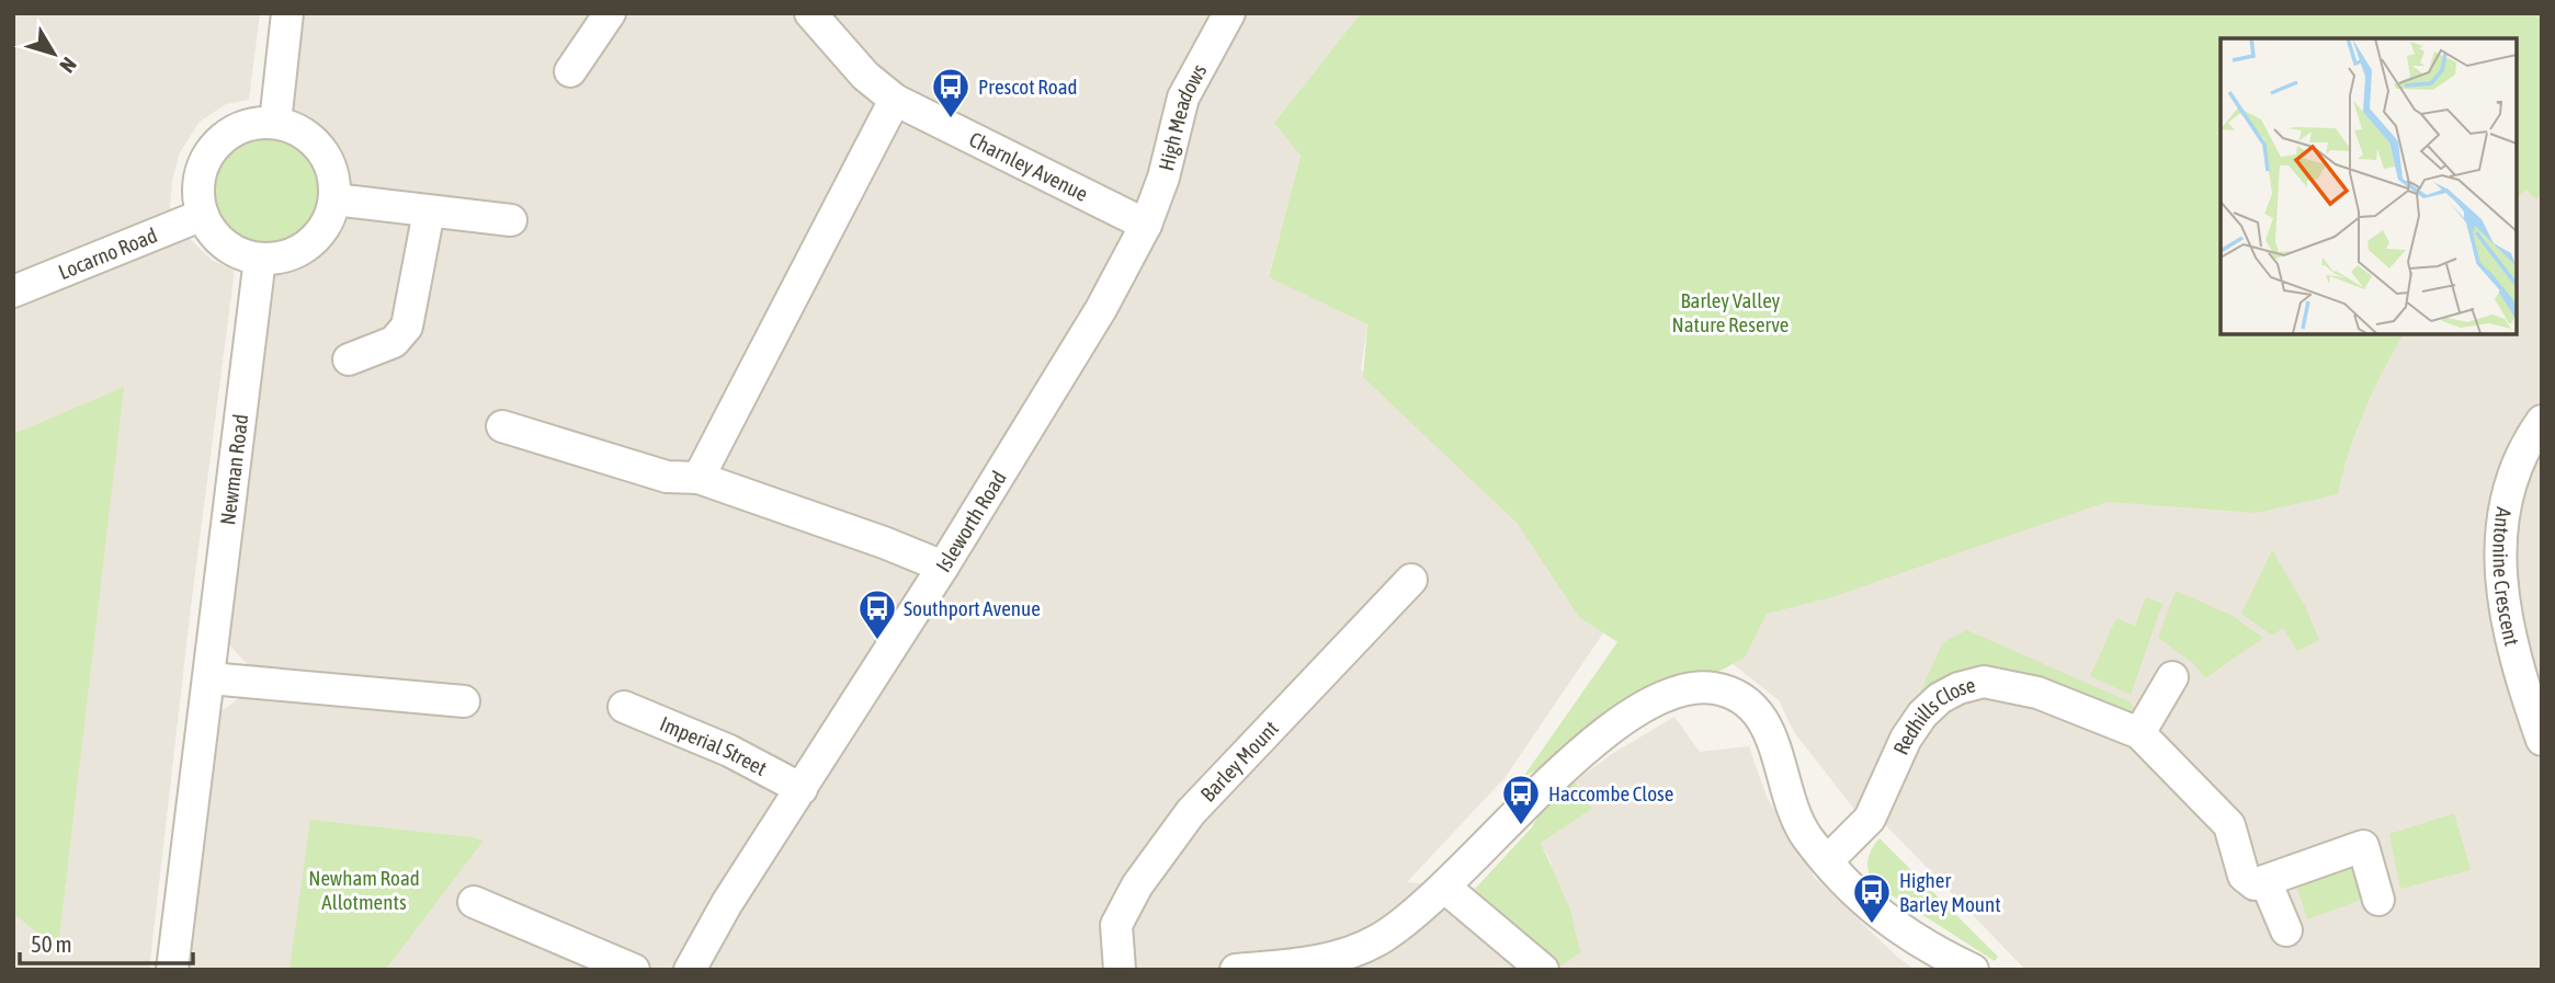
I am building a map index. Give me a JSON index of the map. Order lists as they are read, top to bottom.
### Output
{
  "streets": {
    "street": [
      "High Meadows",
      "Charnley Avenue",
      "Locarno Road",
      "Newman Road",
      "Isleworth Road",
      "Antonine Crescent",
      "Redhills Close",
      "Imperial Street",
      "Barley Mount"
    ]
  },
  "crossings": [
    ["High Meadows", "Charnley Avenue"],
    ["High Meadows", "Isleworth Road"],
    ["Charnley Avenue", "Isleworth Road"],
    ["Locarno Road", "Newman Road"],
    ["Isleworth Road", "Imperial Street"]
  ],
  "parks": ["Barley Valley Nature Reserve", "Newham Road Allotments"],
  "places": {
    "bus stop": [
      "Prescot Road",
      "Southport Avenue",
      "Haccombe Close",
      "Higher Barley Mount"
    ]
  },
  "scale_bar": "50 m",
  "north": "bottom right"
}
